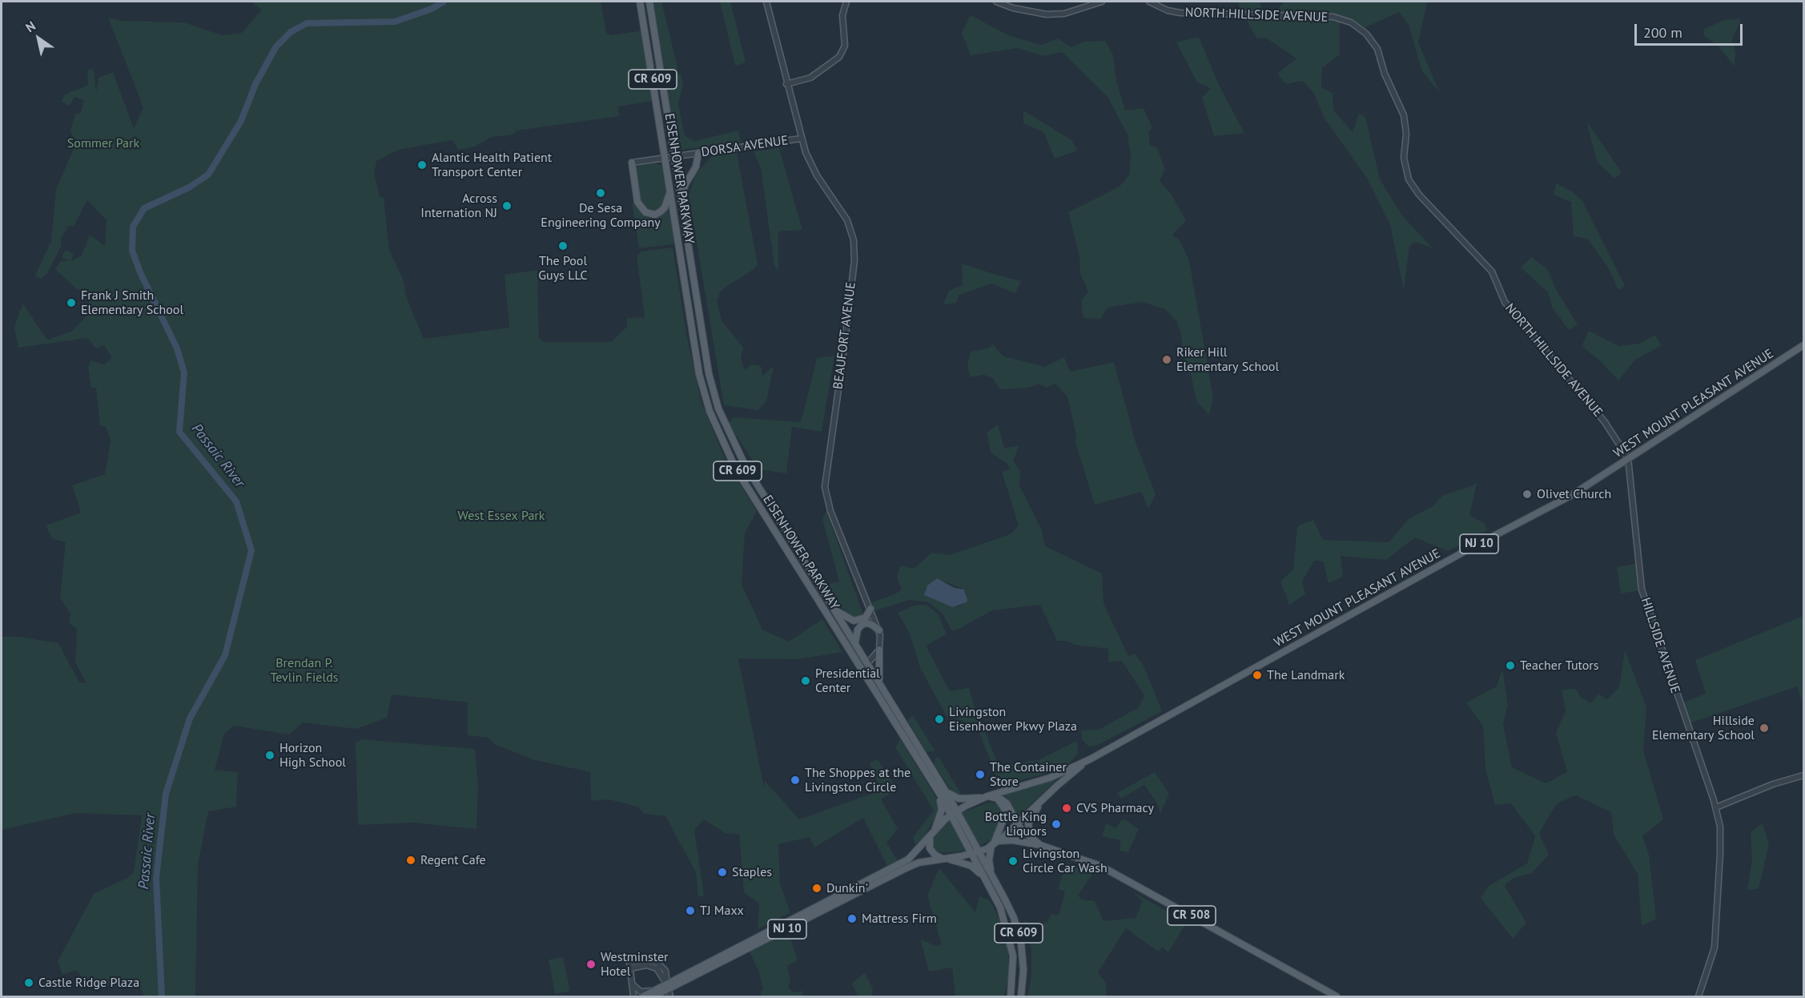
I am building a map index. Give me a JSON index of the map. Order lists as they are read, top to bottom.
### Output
{
  "streets": {
    "main road": [
      "CR 609",
      "EISENHOWER PARKWAY",
      "WEST MOUNT PLEASANT AVENUE",
      "NJ 10",
      "CR 508"
    ],
    "street": [
      "NORTH HILLSIDE AVENUE",
      "DORSA AVENUE",
      "BEAUFORT AVENUE",
      "HILLSIDE AVENUE"
    ]
  },
  "crossings": [
    ["NORTH HILLSIDE AVENUE", "WEST MOUNT PLEASANT AVENUE"],
    ["NORTH HILLSIDE AVENUE", "HILLSIDE AVENUE"],
    ["DORSA AVENUE", "EISENHOWER PARKWAY"],
    ["DORSA AVENUE", "BEAUFORT AVENUE"],
    ["EISENHOWER PARKWAY", "NJ 10"],
    ["WEST MOUNT PLEASANT AVENUE", "NJ 10"],
    ["WEST MOUNT PLEASANT AVENUE", "HILLSIDE AVENUE"],
    ["WEST MOUNT PLEASANT AVENUE", "CR 508"],
    ["NJ 10", "CR 508"]
  ],
  "water": ["Passaic River"],
  "parks": ["Sommer Park", "West Essex Park", "Brendan P. Tevlin Fields"],
  "places": [
    "Alantic Health Patient Transport Center",
    "De Sesa Engineering Company",
    "Across Internation NJ",
    "The Pool Guys LLC",
    "Frank J Smith Elementary School",
    "Riker Hill Elementary School",
    "Olivet Church",
    "Teacher Tutors",
    "The Landmark",
    "Presidential Center",
    "Livingston Eisenhower Pkwy Plaza",
    "Hillside Elementary School",
    "Horizon High School",
    "The Container Store",
    "The Shoppes at the Livingston Circle",
    "CVS Pharmacy",
    "Bottle King Liquors",
    "Regent Cafe",
    "Livingston Circle Car Wash",
    "Staples",
    "Dunkin'",
    "TJ Maxx",
    "Mattress Firm",
    "Westminster Hotel",
    "Castle Ridge Plaza"
  ],
  "scale_bar": "200 m",
  "north": "top left"
}
